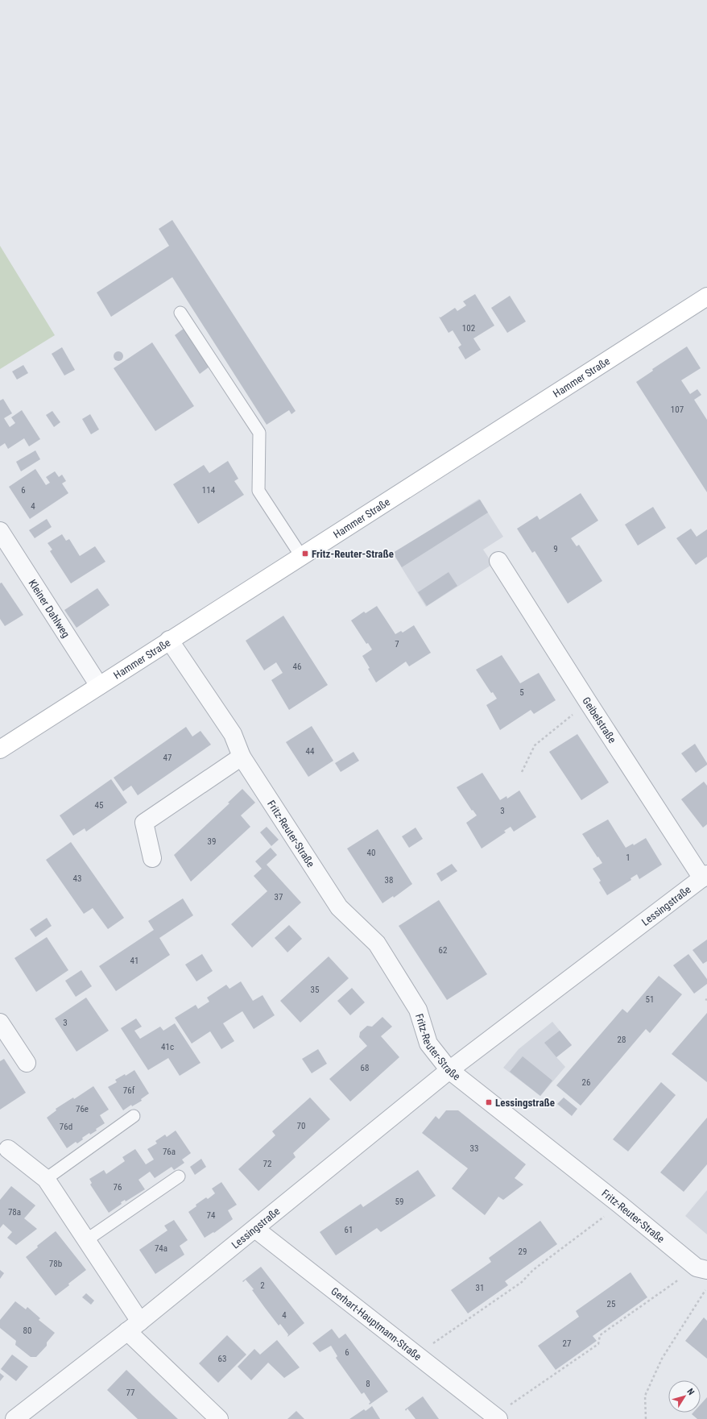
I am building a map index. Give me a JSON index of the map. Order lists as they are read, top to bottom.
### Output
{
  "streets": {
    "main road": ["Hammer Straße"],
    "street": [
      "Kleiner Dahlweg",
      "Geibelstraße",
      "Fritz-Reuter-Straße",
      "Lessingstraße",
      "Gerhart-Hauptmann-Straße"
    ]
  },
  "crossings": [
    ["Hammer Straße", "Kleiner Dahlweg"],
    ["Hammer Straße", "Fritz-Reuter-Straße"],
    ["Geibelstraße", "Lessingstraße"],
    ["Fritz-Reuter-Straße", "Lessingstraße"],
    ["Lessingstraße", "Gerhart-Hauptmann-Straße"]
  ],
  "places": {
    "transit": ["Fritz-Reuter-Straße", "Lessingstraße"]
  },
  "house_numbers": [
    "102",
    "107",
    "6",
    "114",
    "4",
    "9",
    "7",
    "46",
    "5",
    "44",
    "47",
    "45",
    "3",
    "39",
    "40",
    "1",
    "43",
    "38",
    "37",
    "62",
    "41",
    "35",
    "51",
    "3",
    "28",
    "41c",
    "68",
    "26",
    "76f",
    "76e",
    "70",
    "76d",
    "33",
    "76a",
    "72",
    "76",
    "59",
    "78a",
    "74",
    "61",
    "74a",
    "29",
    "78b",
    "2",
    "31",
    "25",
    "4",
    "80",
    "27",
    "6",
    "63",
    "8",
    "77"
  ],
  "north": "top right"
}
